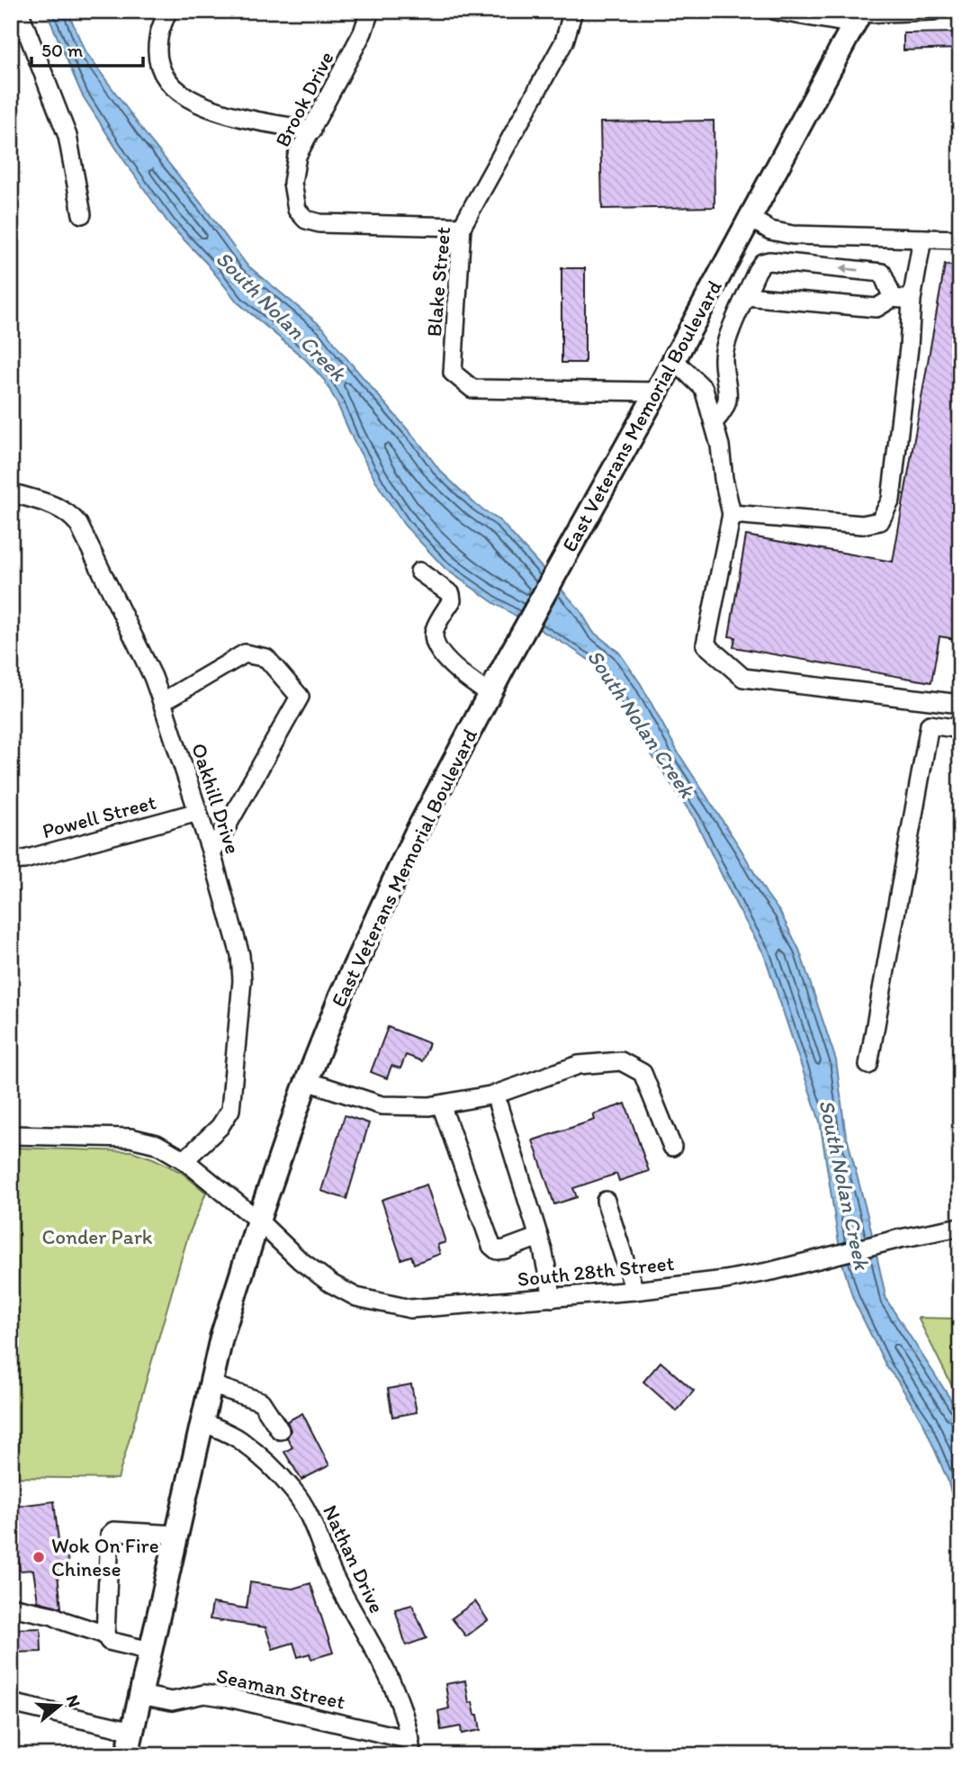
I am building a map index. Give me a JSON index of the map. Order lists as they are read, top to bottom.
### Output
{
  "streets": {
    "main road": ["East Veterans Memorial Boulevard"],
    "street": [
      "Brook Drive",
      "Blake Street",
      "Oakhill Drive",
      "Powell Street",
      "South 28th Street",
      "Nathan Drive",
      "Seaman Street"
    ]
  },
  "crossings": [
    ["Brook Drive", "Blake Street"],
    ["Blake Street", "East Veterans Memorial Boulevard"],
    ["East Veterans Memorial Boulevard", "South 28th Street"],
    ["East Veterans Memorial Boulevard", "Nathan Drive"],
    ["East Veterans Memorial Boulevard", "Seaman Street"],
    ["Oakhill Drive", "Powell Street"],
    ["Oakhill Drive", "South 28th Street"],
    ["Nathan Drive", "Seaman Street"]
  ],
  "water": ["South Nolan Creek"],
  "parks": ["Conder Park"],
  "places": ["Wok On Fire Chinese"],
  "scale_bar": "50 m",
  "north": "right"
}
